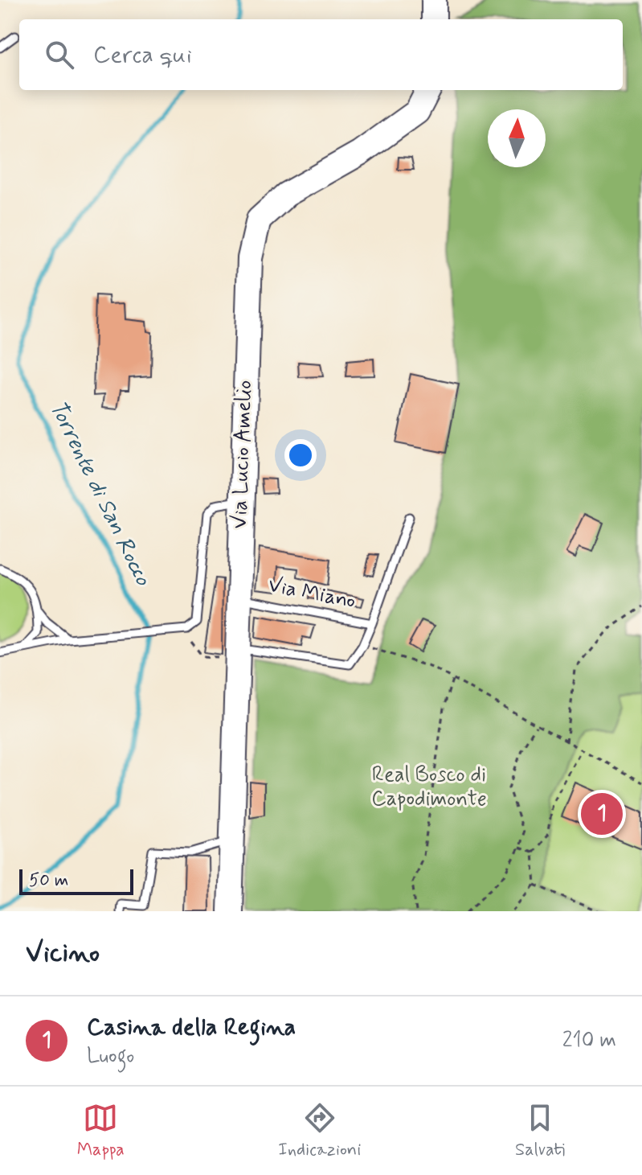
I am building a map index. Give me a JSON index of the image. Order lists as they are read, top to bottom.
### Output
{
  "streets": {
    "main road": ["Via Lucio Amelio"],
    "lane": ["Via Miano"]
  },
  "crossings": [
    ["Via Lucio Amelio", "Via Miano"]
  ],
  "water": ["Torrente di San Rocco"],
  "parks": ["Real Bosco di Capodimonte"],
  "scale_bar": "50 m",
  "north": "top",
  "page": {
    "search": "Cerca qui",
    "pins": "1",
    "scale": "50 m",
    "heading": "Vicino",
    "list": [
      {
        "mark": "1",
        "name": "Casina della Regina",
        "note": "Luogo",
        "value": "210 m"
      }
    ],
    "nav": ["Mappa", "Indicazioni", "Salvati"]
  }
}
